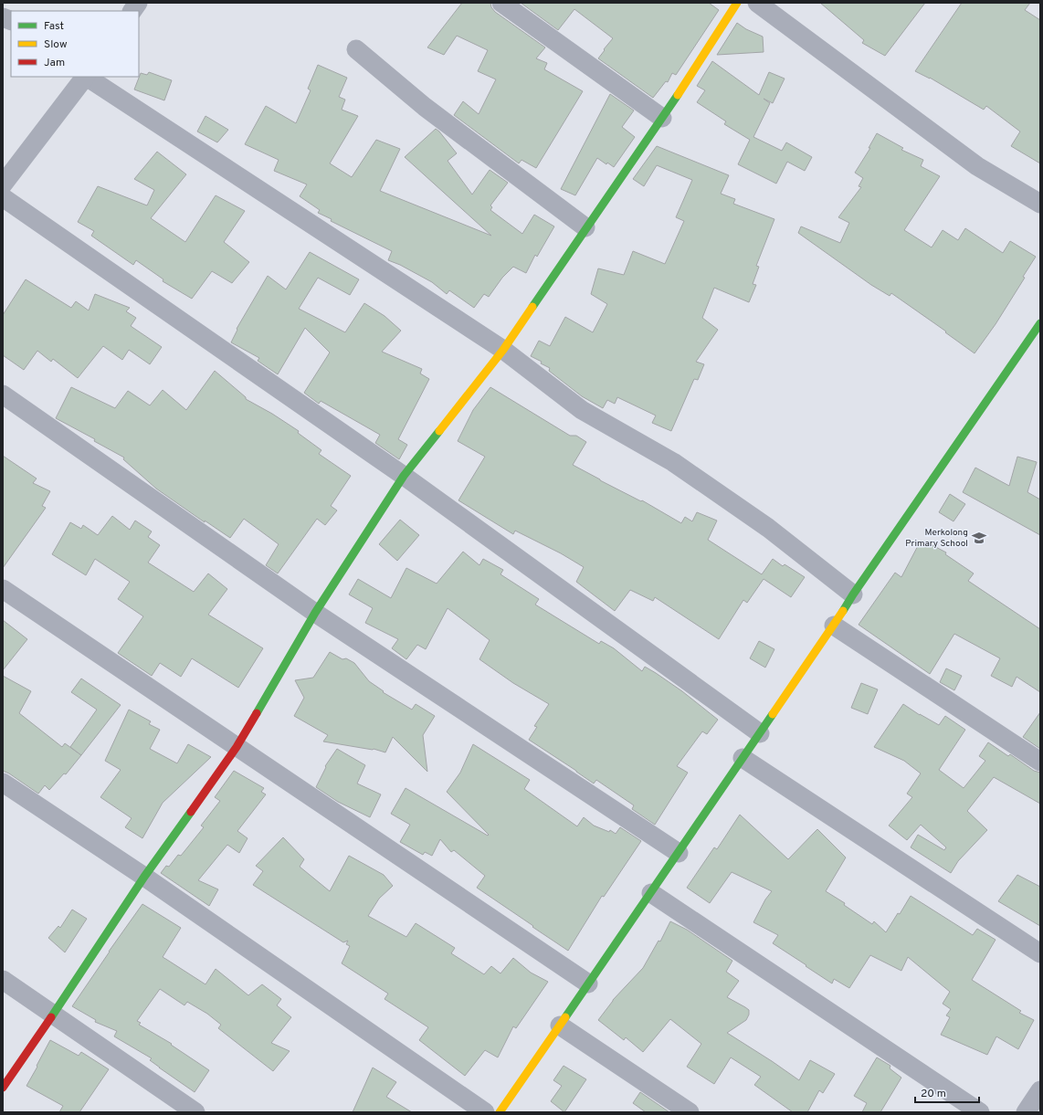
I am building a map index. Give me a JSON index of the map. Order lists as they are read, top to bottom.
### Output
{
  "places": {
    "school or university": ["Merkolong Primary School"]
  },
  "legend": ["Fast", "Slow", "Jam"],
  "scale_bar": "20 m"
}
